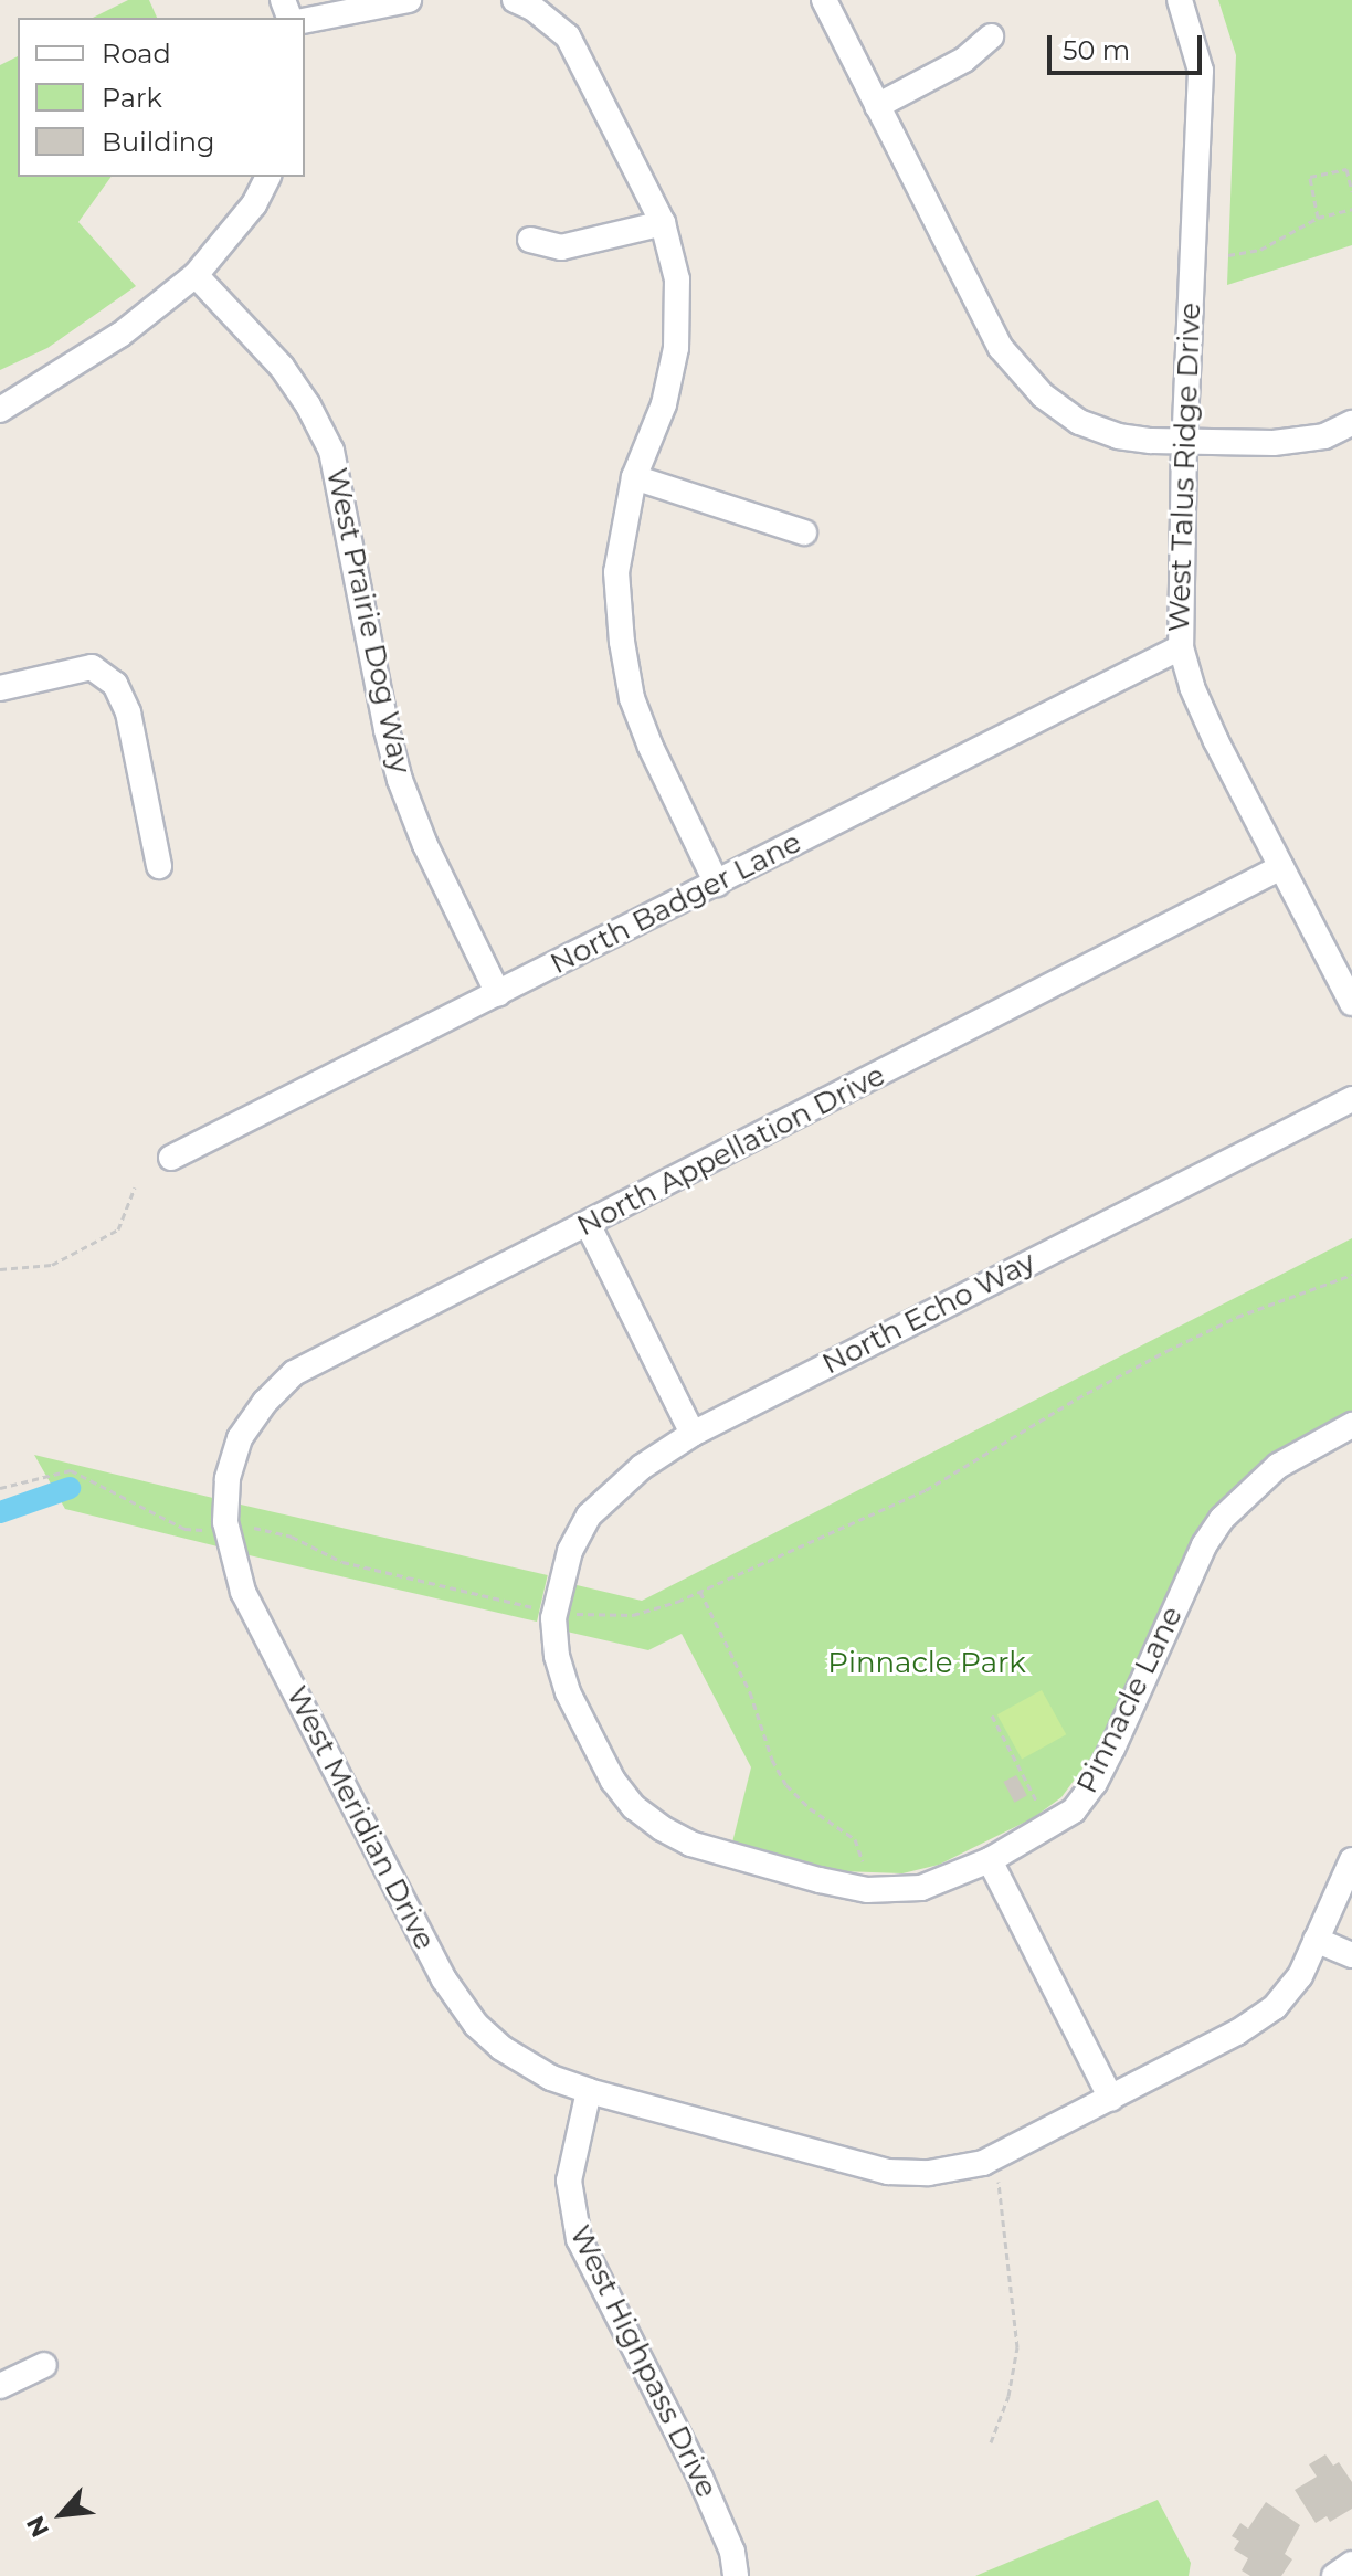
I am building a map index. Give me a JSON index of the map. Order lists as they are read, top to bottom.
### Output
{
  "streets": {
    "street": [
      "West Talus Ridge Drive",
      "West Prairie Dog Way",
      "North Badger Lane",
      "North Appellation Drive",
      "North Echo Way",
      "Pinnacle Lane",
      "West Meridian Drive",
      "West Highpass Drive"
    ]
  },
  "crossings": [
    ["West Talus Ridge Drive", "North Badger Lane"],
    ["West Talus Ridge Drive", "North Appellation Drive"],
    ["West Prairie Dog Way", "North Badger Lane"],
    ["North Appellation Drive", "West Meridian Drive"],
    ["North Echo Way", "Pinnacle Lane"],
    ["West Meridian Drive", "West Highpass Drive"]
  ],
  "parks": ["Pinnacle Park"],
  "legend": ["Road", "Park", "Building"],
  "scale_bar": "50 m",
  "north": "bottom left"
}
